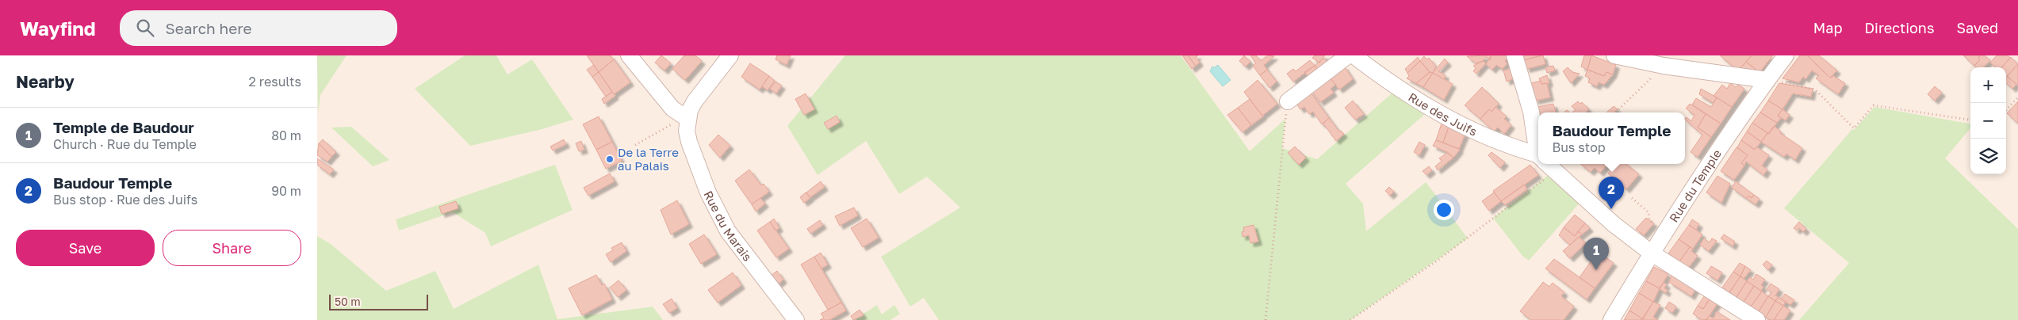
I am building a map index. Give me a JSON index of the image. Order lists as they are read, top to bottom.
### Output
{
  "streets": {
    "street": ["Rue des Juifs", "Rue du Temple", "Rue du Marais"]
  },
  "crossings": [
    ["Rue des Juifs", "Rue du Temple"]
  ],
  "places": ["De la Terre au Palais"],
  "scale_bar": "50 m",
  "page": {
    "header": "Wayfind",
    "search": "Search here",
    "nav": ["Map", "Directions", "Saved"],
    "heading": ["Nearby", "2 results"],
    "map_buttons": ["+", "−"],
    "list": [
      {
        "mark": "1",
        "name": "Temple de Baudour",
        "note": "Church · Rue du Temple",
        "value": "80 m"
      },
      {
        "mark": "2",
        "name": "Baudour Temple",
        "note": "Bus stop · Rue des Juifs",
        "value": "90 m"
      }
    ],
    "popup": ["Baudour Temple", "Bus stop"],
    "pins": ["2", "1"],
    "buttons": ["Save", "Share"],
    "scale": "50 m"
  }
}
